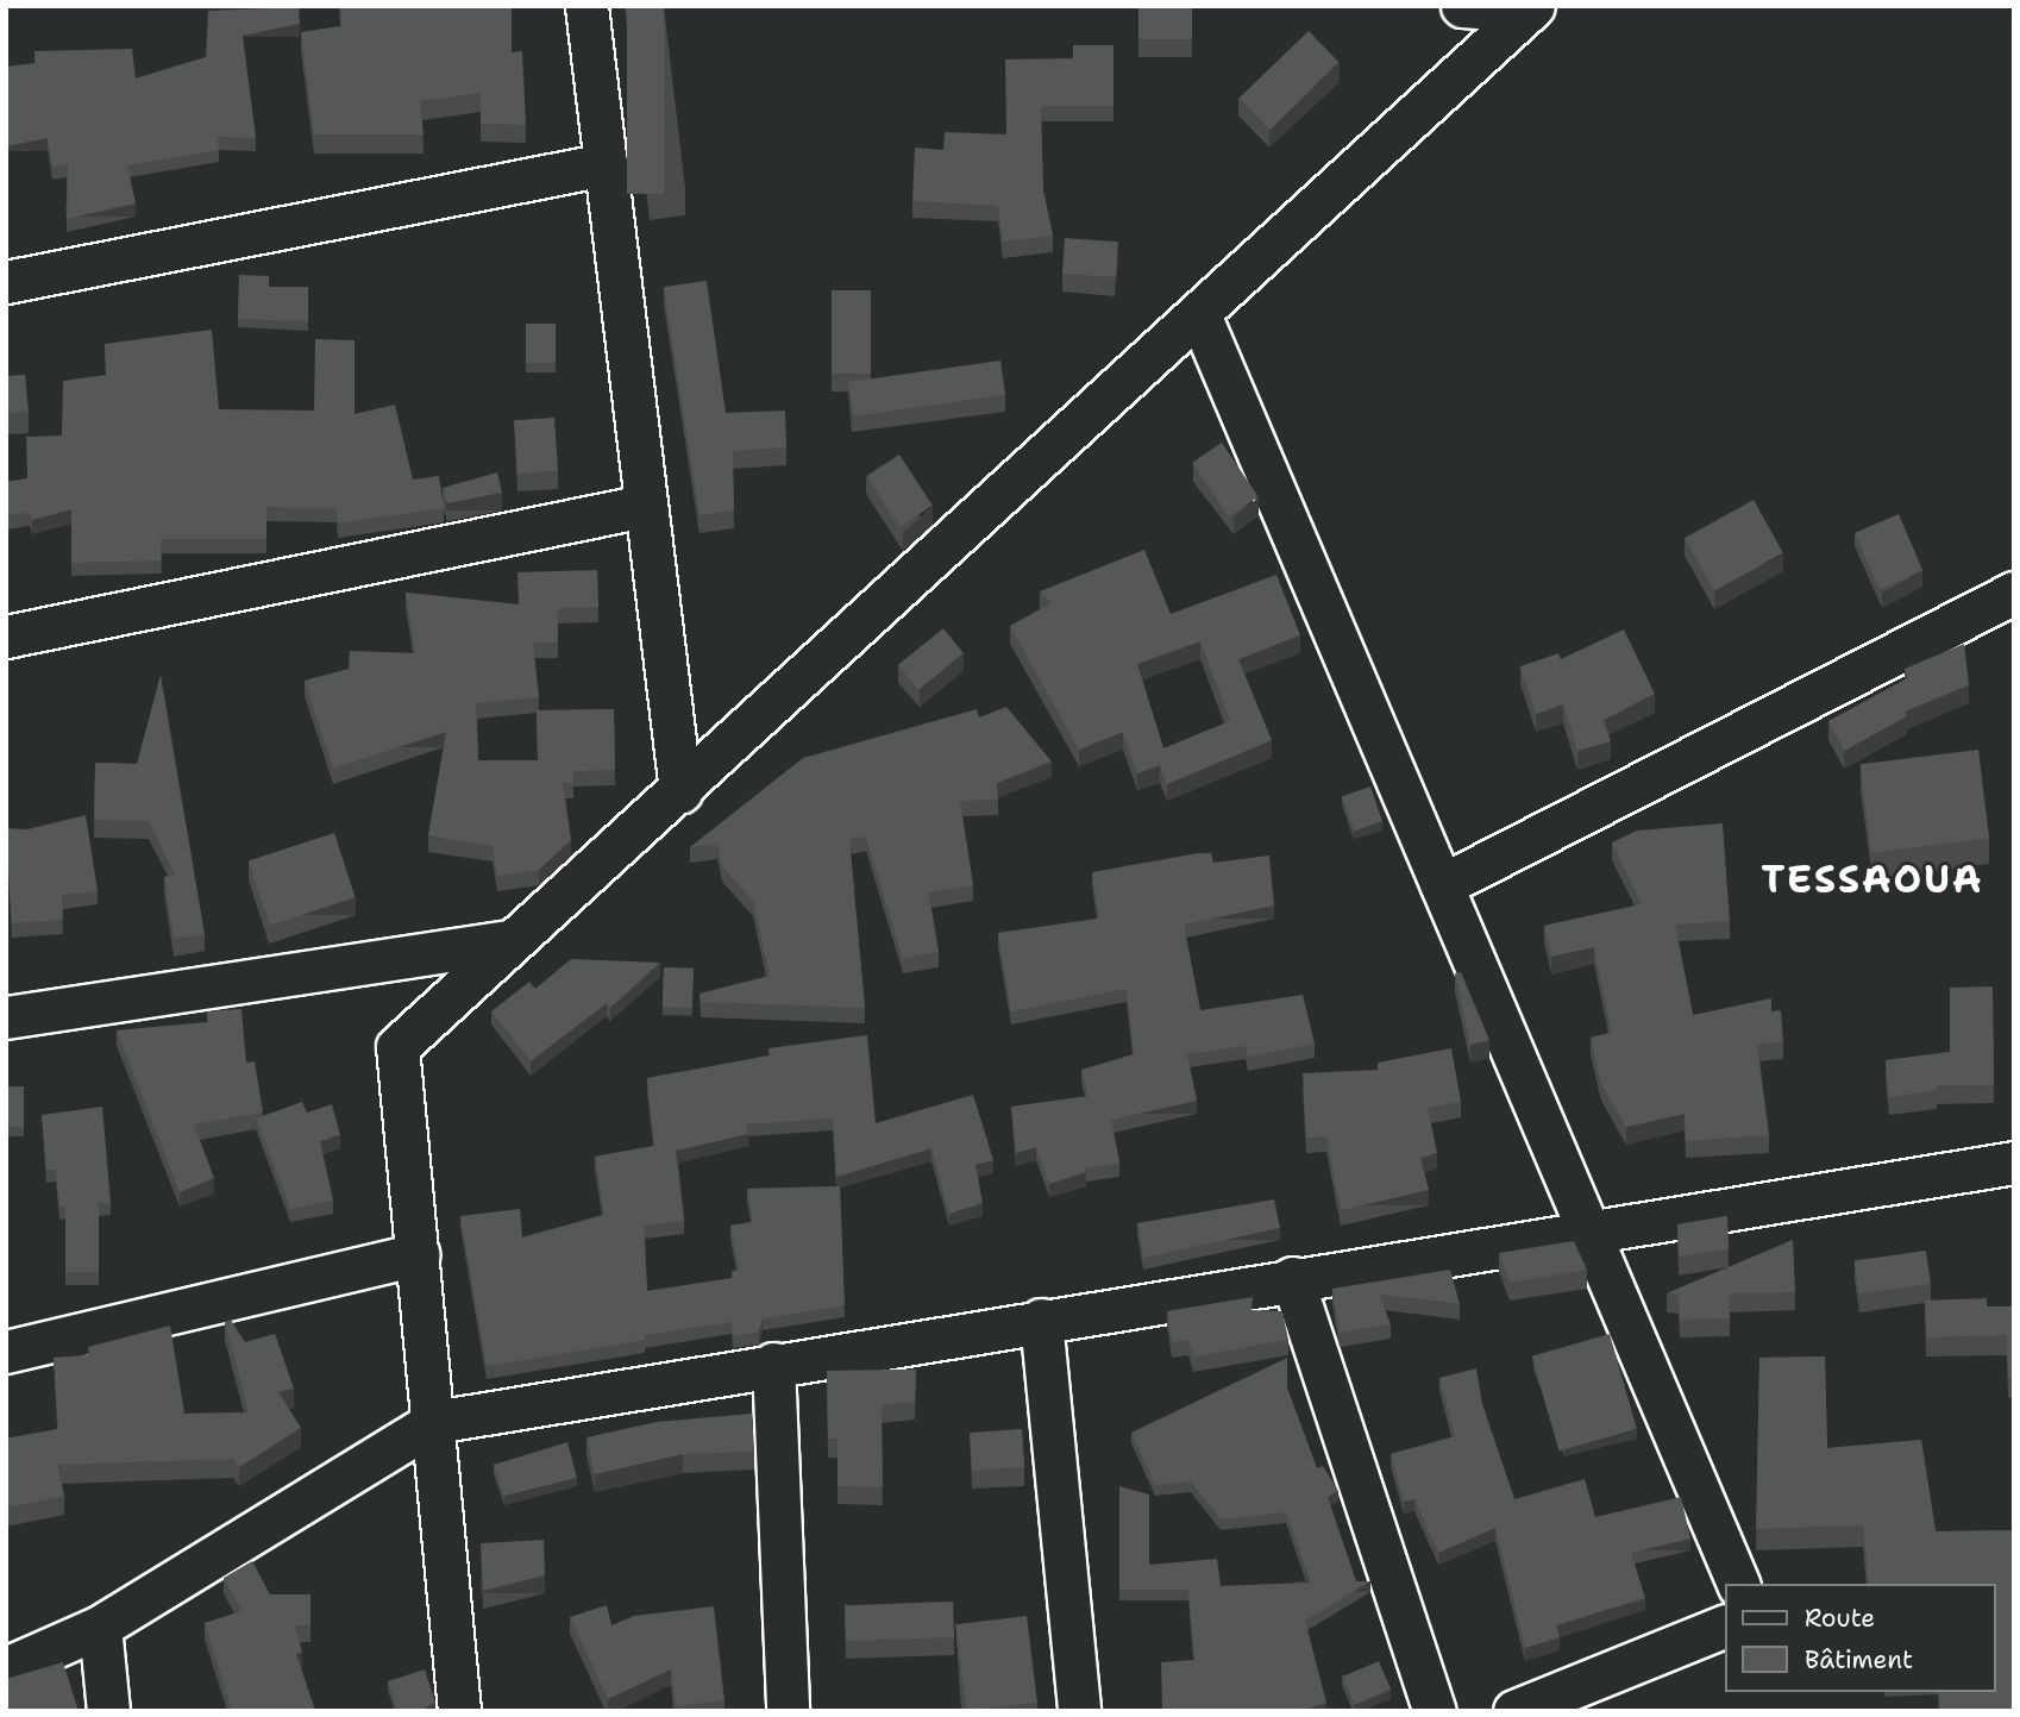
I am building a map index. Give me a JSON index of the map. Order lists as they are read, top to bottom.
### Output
{
  "districts": ["TESSAOUA"],
  "legend": ["Route", "Bâtiment"]
}
